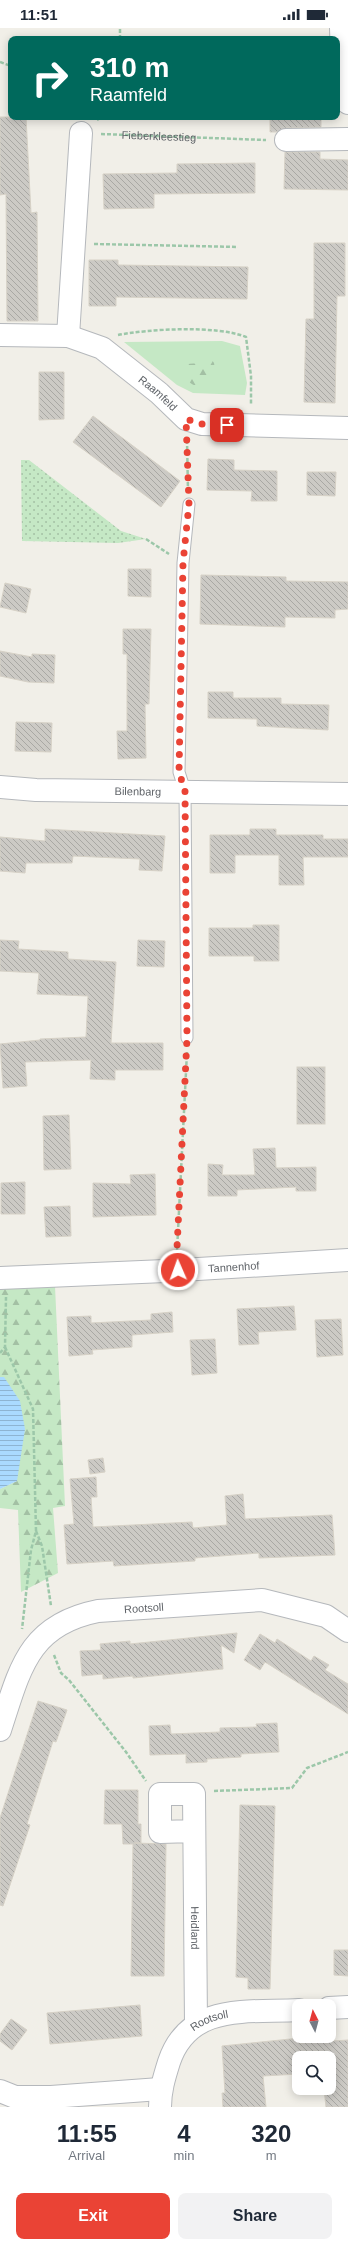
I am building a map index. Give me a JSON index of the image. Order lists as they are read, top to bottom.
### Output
{
  "streets": {
    "street": [
      "Raamfeld",
      "Bilenbarg",
      "Tannenhof",
      "Rootsoll",
      "Heidland"
    ],
    "path": ["Fieberkleestieg"]
  },
  "crossings": [
    ["Rootsoll", "Heidland"]
  ],
  "north": "top",
  "page": {
    "status": "11:51",
    "turn": ["310 m", "Raamfeld"],
    "eta": [
      "11:55",
      "Arrival",
      "4",
      "min",
      "320",
      "m"
    ],
    "buttons": ["Exit", "Share"]
  }
}
